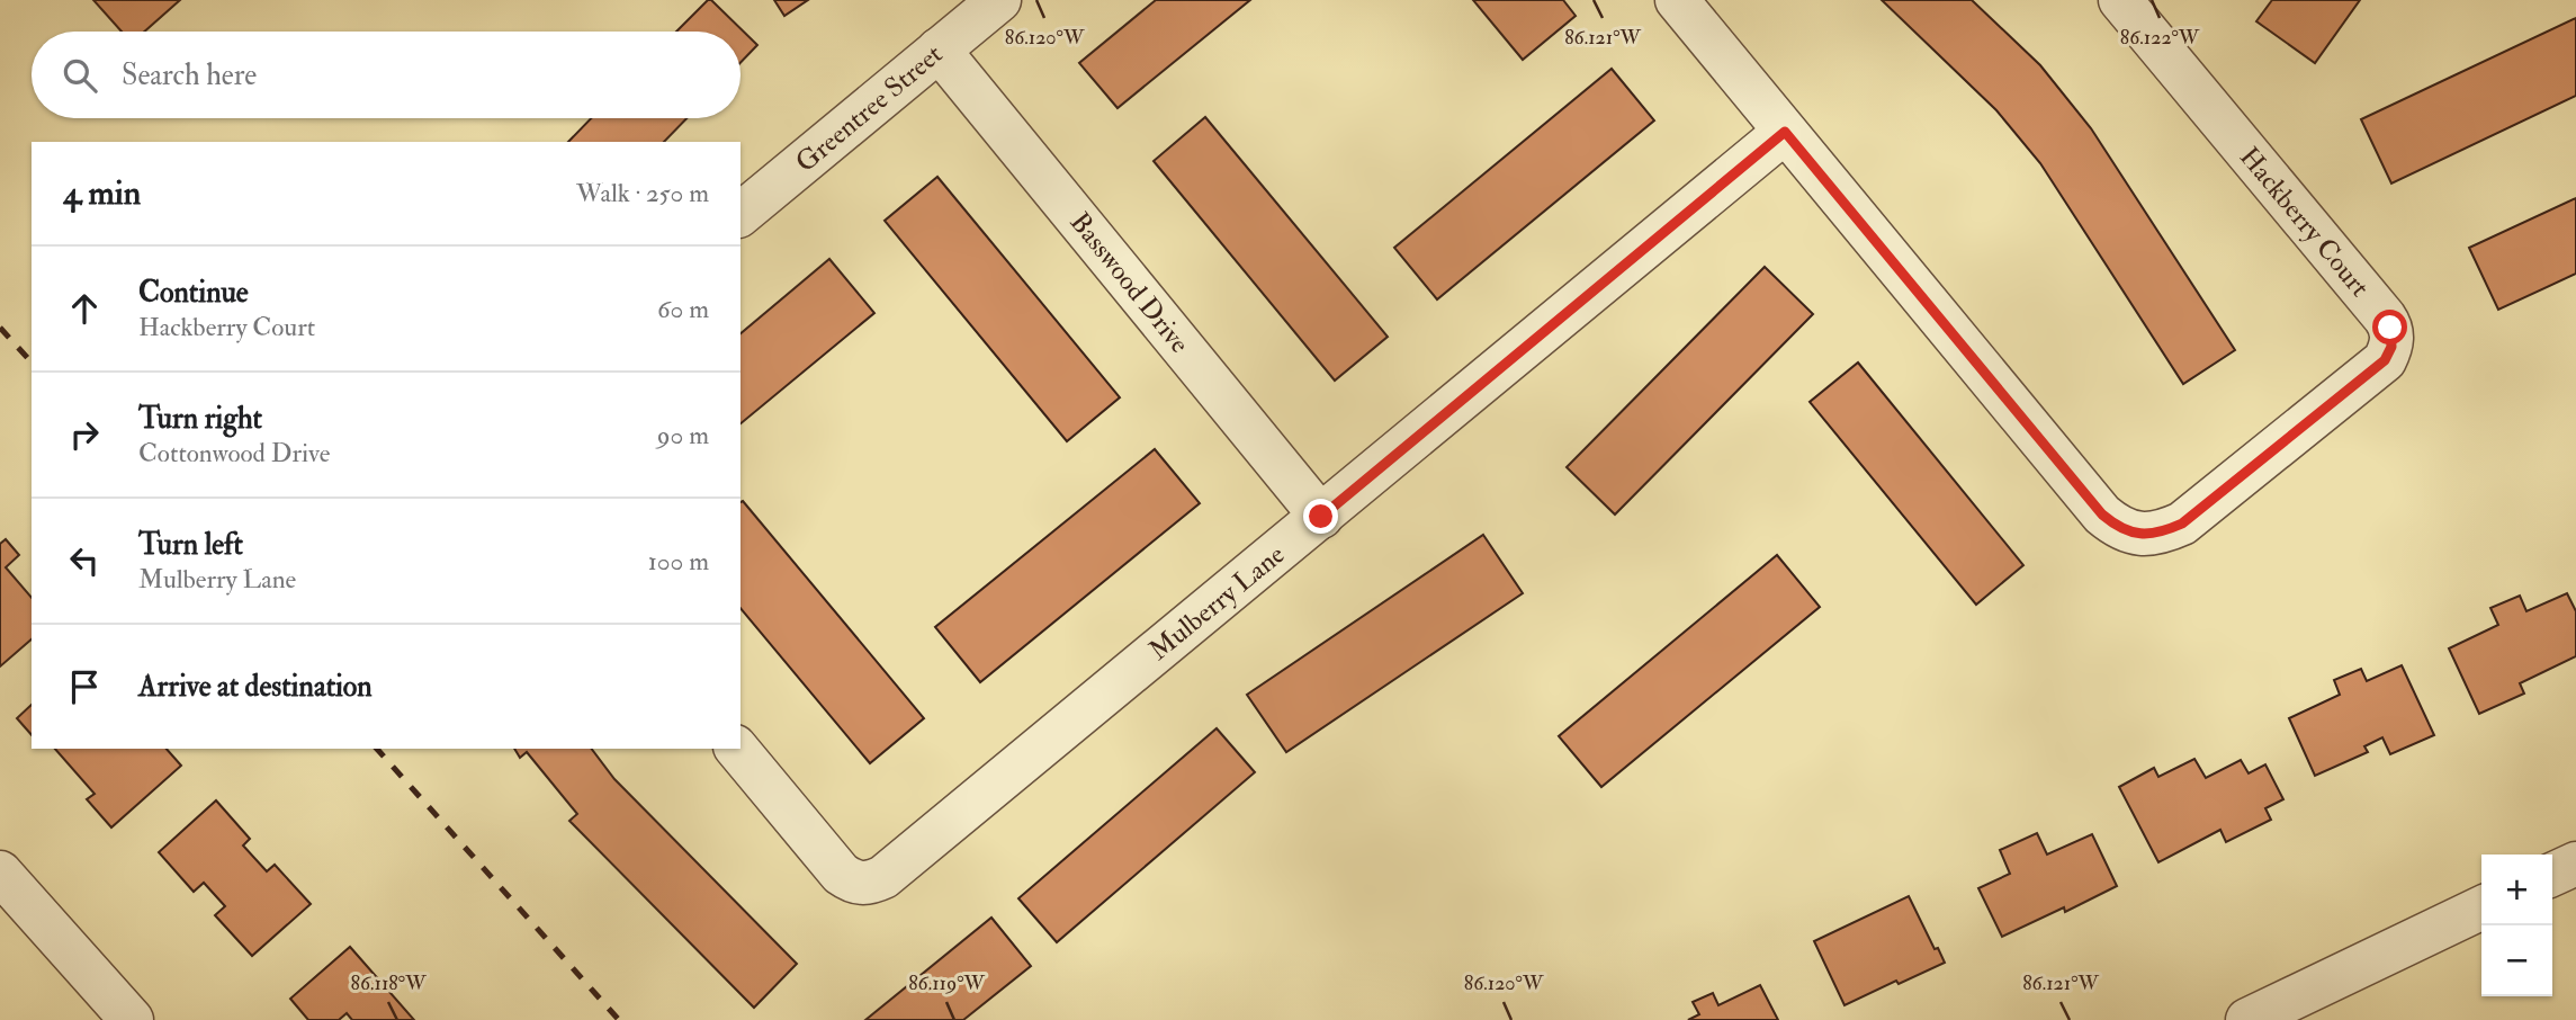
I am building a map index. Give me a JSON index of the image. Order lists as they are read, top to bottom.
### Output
{
  "streets": {
    "street": [
      "Greentree Street",
      "Hackberry Court",
      "Basswood Drive",
      "Mulberry Lane"
    ]
  },
  "crossings": [
    ["Greentree Street", "Basswood Drive"],
    ["Hackberry Court", "Mulberry Lane"],
    ["Basswood Drive", "Mulberry Lane"]
  ],
  "page": {
    "search": "Search here",
    "heading": ["4 min", "Walk · 250 m"],
    "list": [
      ["Continue", "Hackberry Court", "60 m"],
      ["Turn right", "Cottonwood Drive", "90 m"],
      ["Turn left", "Mulberry Lane", "100 m"],
      "Arrive at destination"
    ],
    "map_buttons": ["+", "−"]
  },
  "coordinates": [
    "86.120°W",
    "86.121°W",
    "86.122°W",
    "86.118°W",
    "86.119°W"
  ]
}
